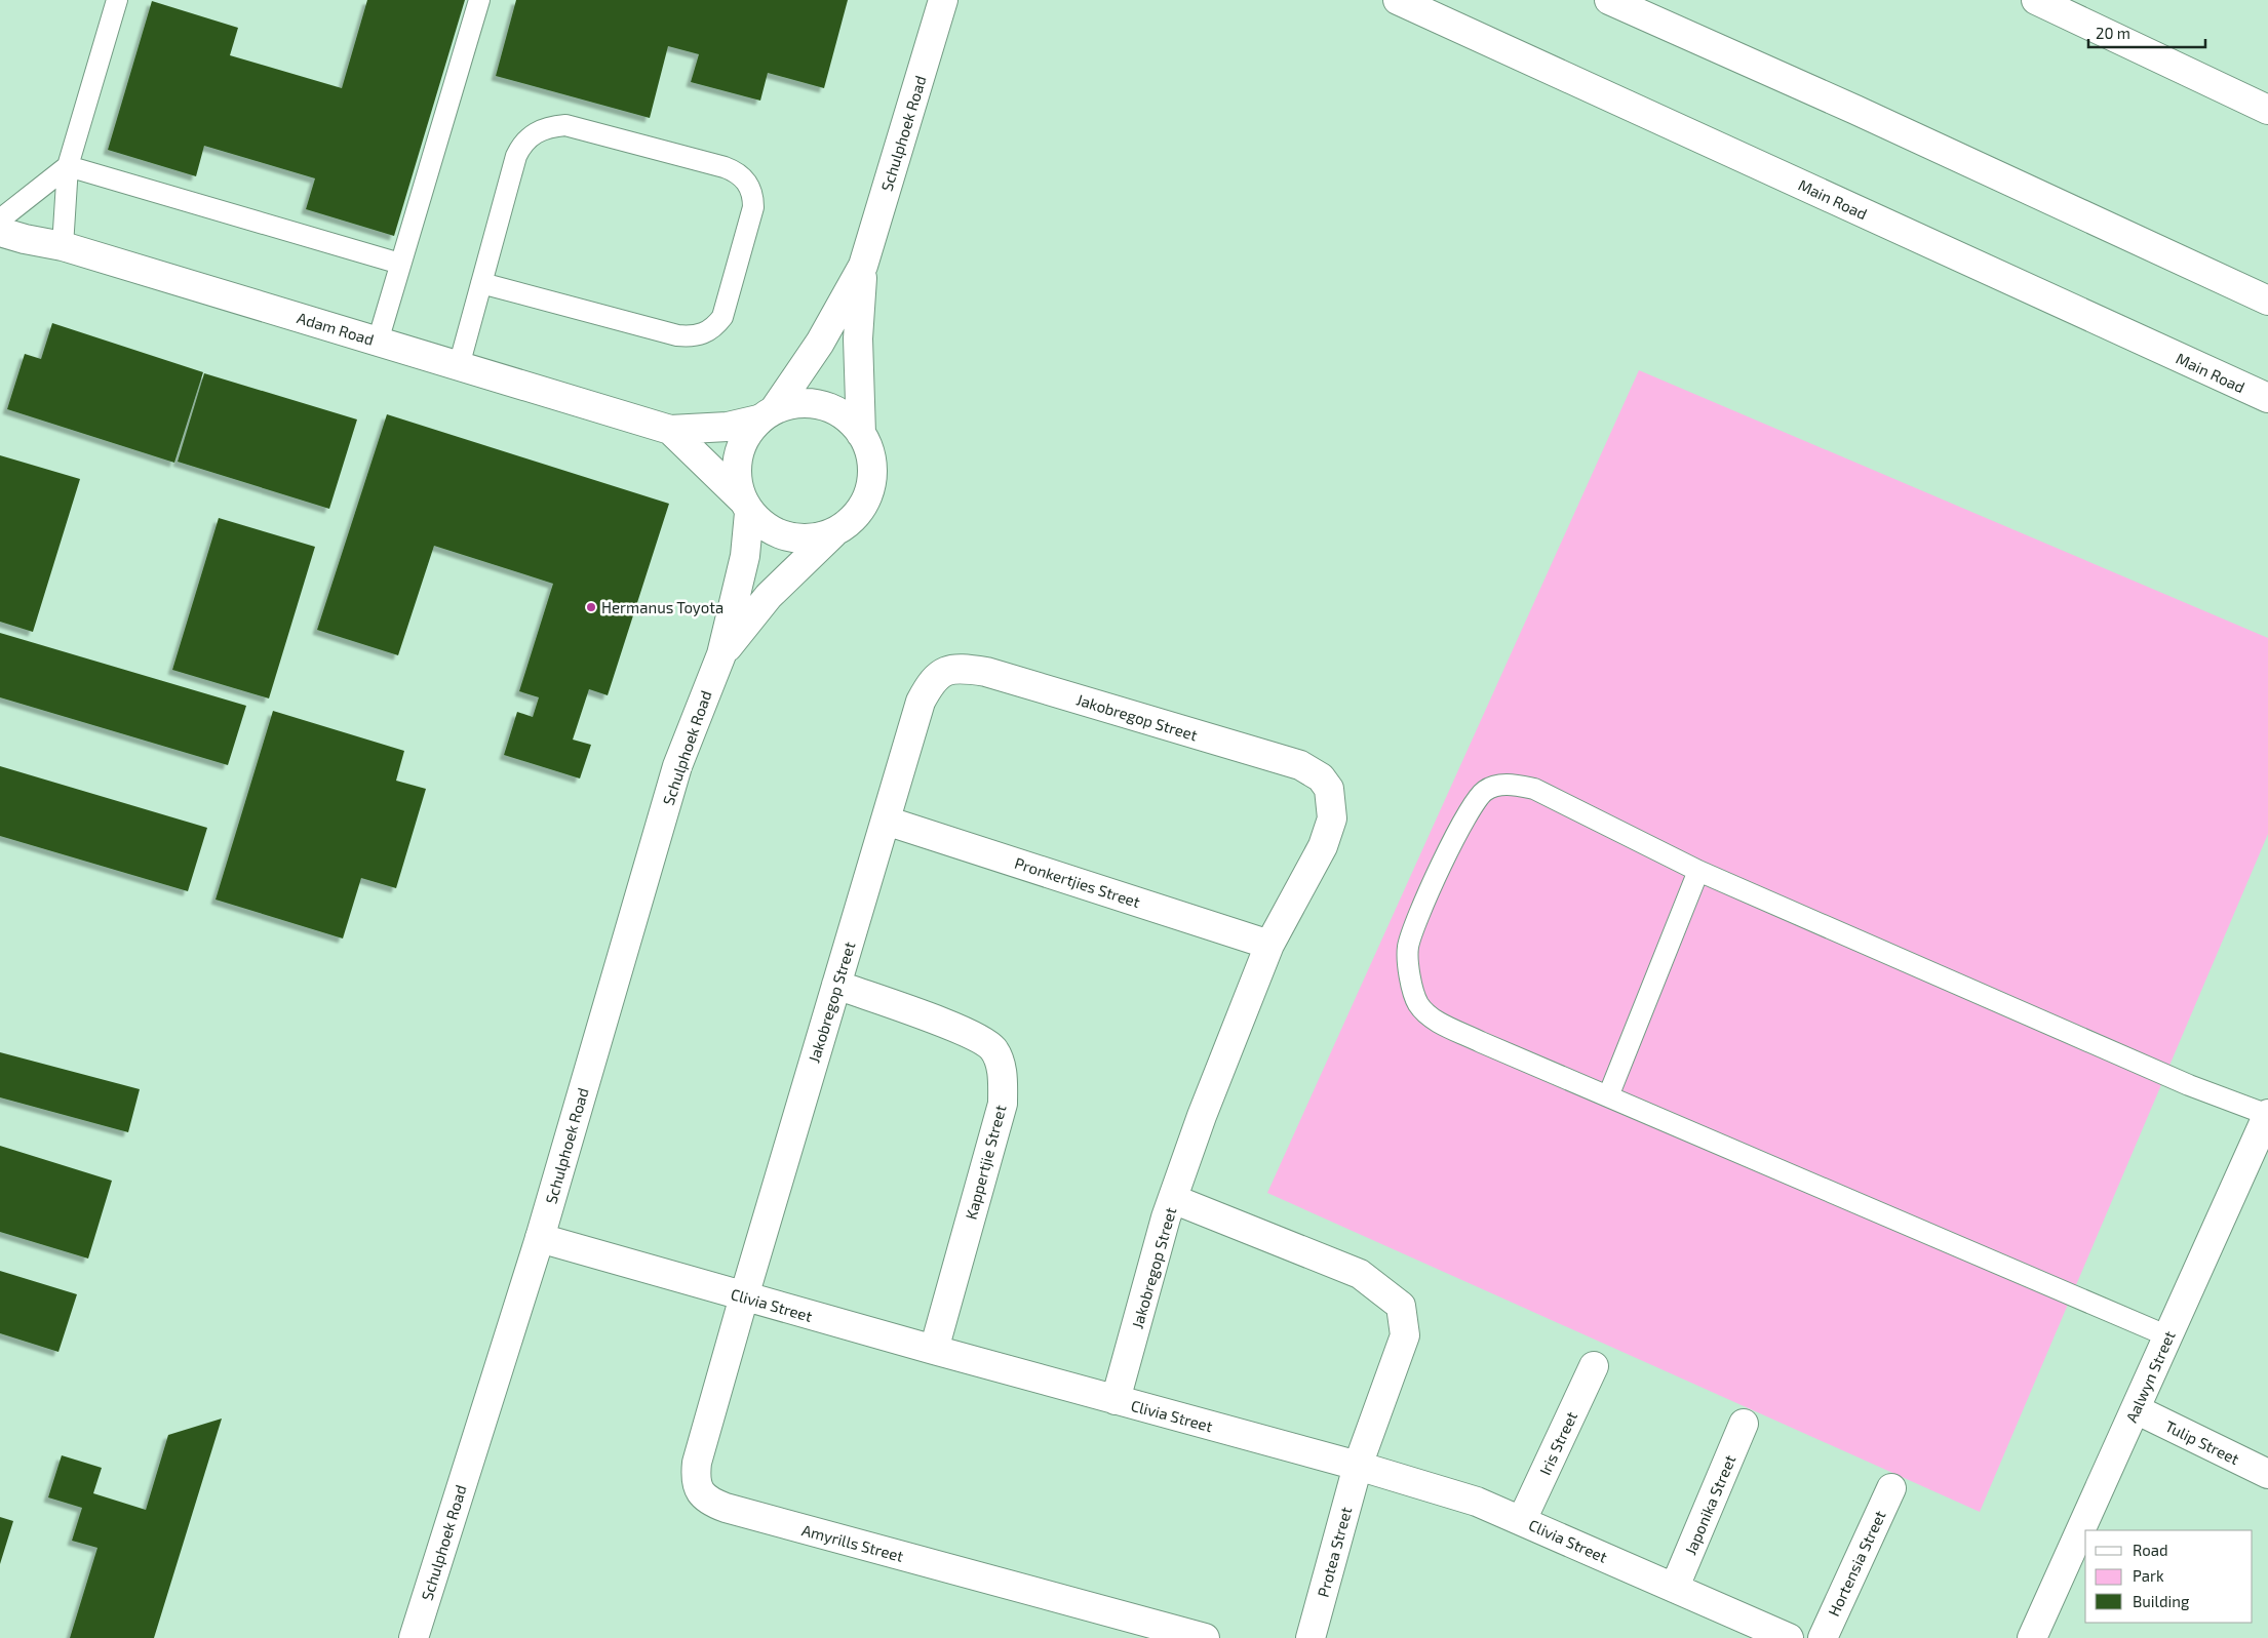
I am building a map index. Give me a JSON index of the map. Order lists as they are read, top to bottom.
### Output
{
  "streets": {
    "street": [
      "Schulphoek Road",
      "Main Road",
      "Adam Road",
      "Jakobregop Street",
      "Pronkertjies Street",
      "Kappertjie Street",
      "Clivia Street",
      "Aalwyn Street",
      "Tulip Street",
      "Iris Street",
      "Japonika Street",
      "Amyrills Street",
      "Protea Street",
      "Hortensia Street"
    ]
  },
  "crossings": [
    ["Schulphoek Road", "Adam Road"],
    ["Schulphoek Road", "Clivia Street"],
    ["Jakobregop Street", "Pronkertjies Street"],
    ["Jakobregop Street", "Kappertjie Street"],
    ["Jakobregop Street", "Clivia Street"],
    ["Jakobregop Street", "Amyrills Street"],
    ["Jakobregop Street", "Protea Street"],
    ["Kappertjie Street", "Clivia Street"],
    ["Clivia Street", "Iris Street"],
    ["Clivia Street", "Japonika Street"],
    ["Clivia Street", "Amyrills Street"],
    ["Clivia Street", "Protea Street"],
    ["Aalwyn Street", "Tulip Street"]
  ],
  "places": ["Hermanus Toyota"],
  "legend": ["Road", "Park", "Building"],
  "scale_bar": "20 m"
}
